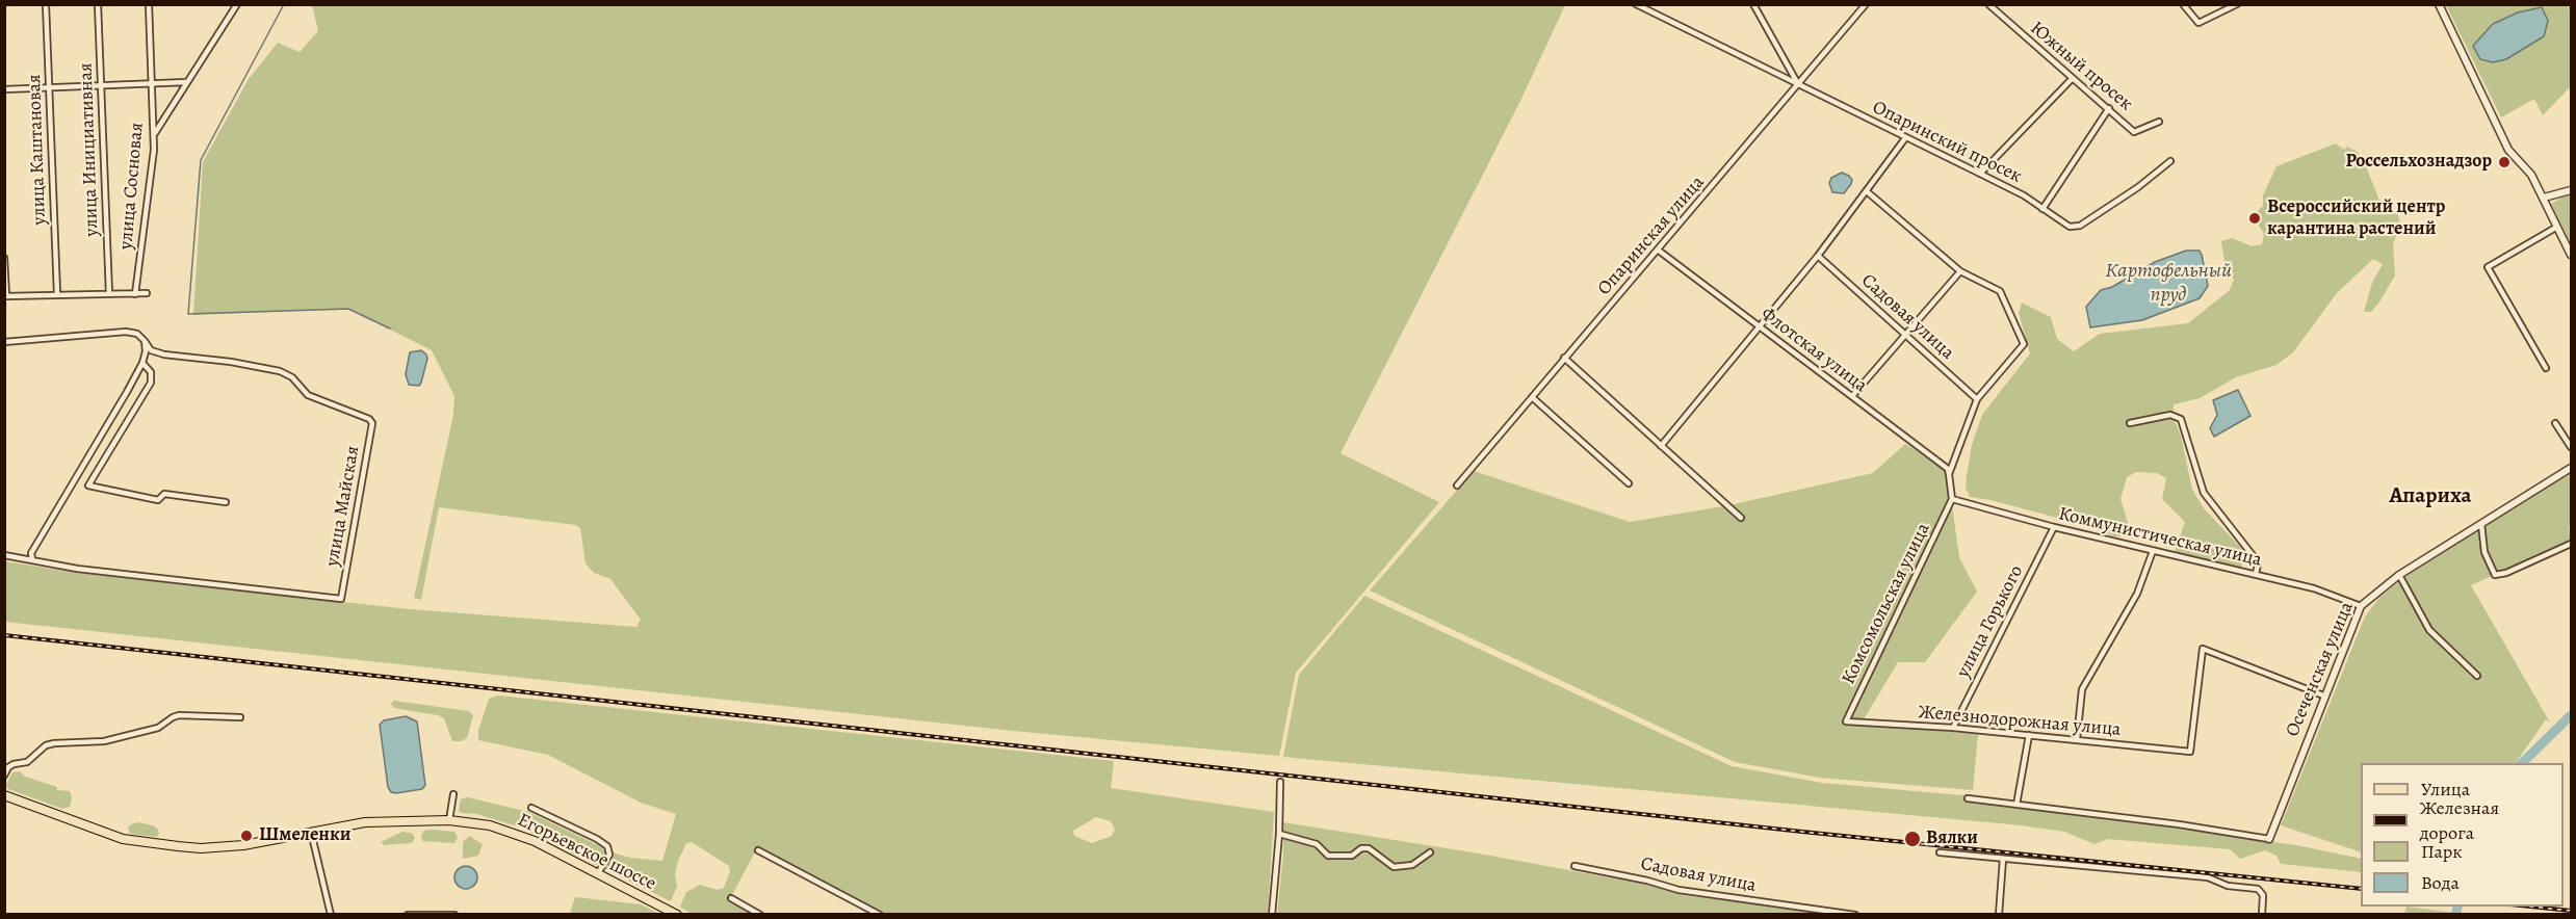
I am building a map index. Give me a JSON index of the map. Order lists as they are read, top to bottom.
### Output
{
  "streets": {
    "main road": ["Егорьевское шоссе"],
    "street": [
      "Южный просек",
      "Опаринский просек",
      "улица Каштановая",
      "улица Инициативная",
      "улица Сосновая",
      "Опаринская улица",
      "Садовая улица",
      "Флотская улица",
      "улица Майская",
      "Коммунистическая улица",
      "Комсомольская улица",
      "улица Горького",
      "Осеченская улица",
      "Железнодорожная улица"
    ]
  },
  "crossings": [
    ["Опаринский просек", "Опаринская улица"],
    ["Опаринская улица", "Флотская улица"],
    ["Коммунистическая улица", "Комсомольская улица"],
    ["Коммунистическая улица", "улица Горького"],
    ["Коммунистическая улица", "Осеченская улица"],
    ["Комсомольская улица", "Железнодорожная улица"],
    ["улица Горького", "Железнодорожная улица"],
    ["Осеченская улица", "Железнодорожная улица"]
  ],
  "districts": ["Апариха"],
  "water": ["Картофельный пруд"],
  "places": [
    "Россельхознадзор",
    "Всероссийский центр карантина растений",
    "Шмеленки",
    "Вялки"
  ],
  "legend": [
    "Улица",
    "Железная дорога",
    "Парк",
    "Вода"
  ]
}
